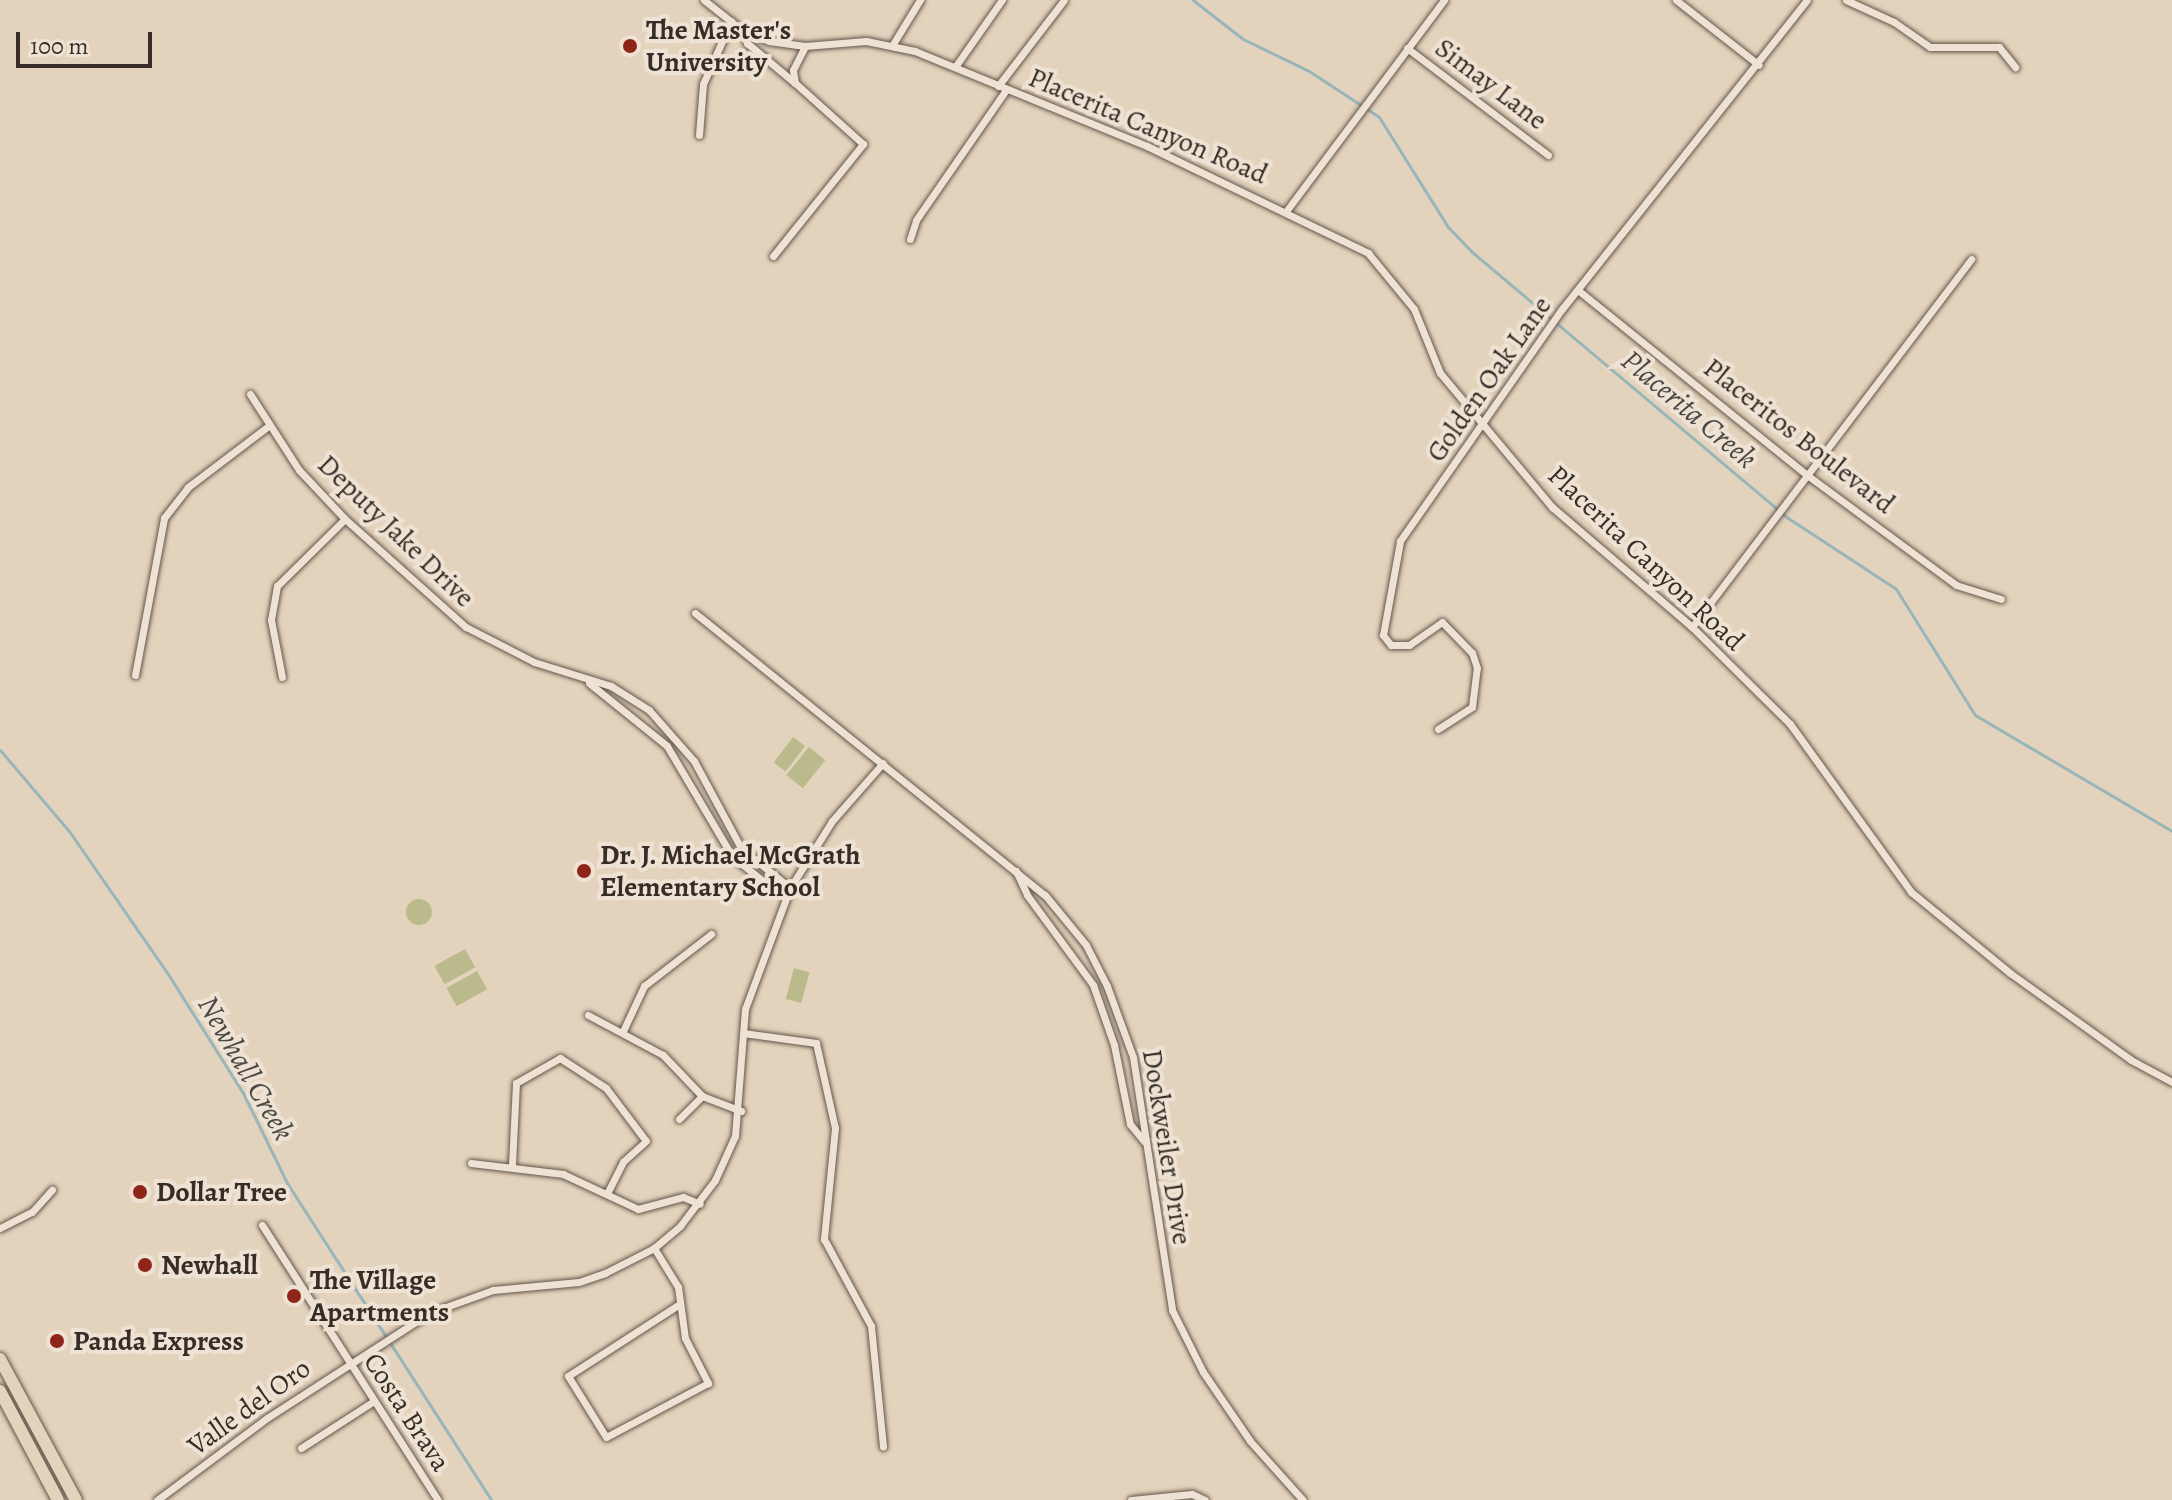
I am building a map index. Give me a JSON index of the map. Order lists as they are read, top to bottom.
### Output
{
  "streets": {
    "street": [
      "Simay Lane",
      "Placerita Canyon Road",
      "Golden Oak Lane",
      "Placeritos Boulevard",
      "Deputy Jake Drive",
      "Dockweiler Drive",
      "Valle del Oro",
      "Costa Brava"
    ]
  },
  "crossings": [
    ["Placerita Canyon Road", "Golden Oak Lane"],
    ["Golden Oak Lane", "Placeritos Boulevard"],
    ["Deputy Jake Drive", "Valle del Oro"],
    ["Dockweiler Drive", "Valle del Oro"],
    ["Valle del Oro", "Costa Brava"]
  ],
  "water": ["Placerita Creek", "Newhall Creek"],
  "places": [
    "The Master's University",
    "Dr. J. Michael McGrath Elementary School",
    "Dollar Tree",
    "Newhall",
    "The Village Apartments",
    "Panda Express"
  ],
  "scale_bar": "100 m"
}
